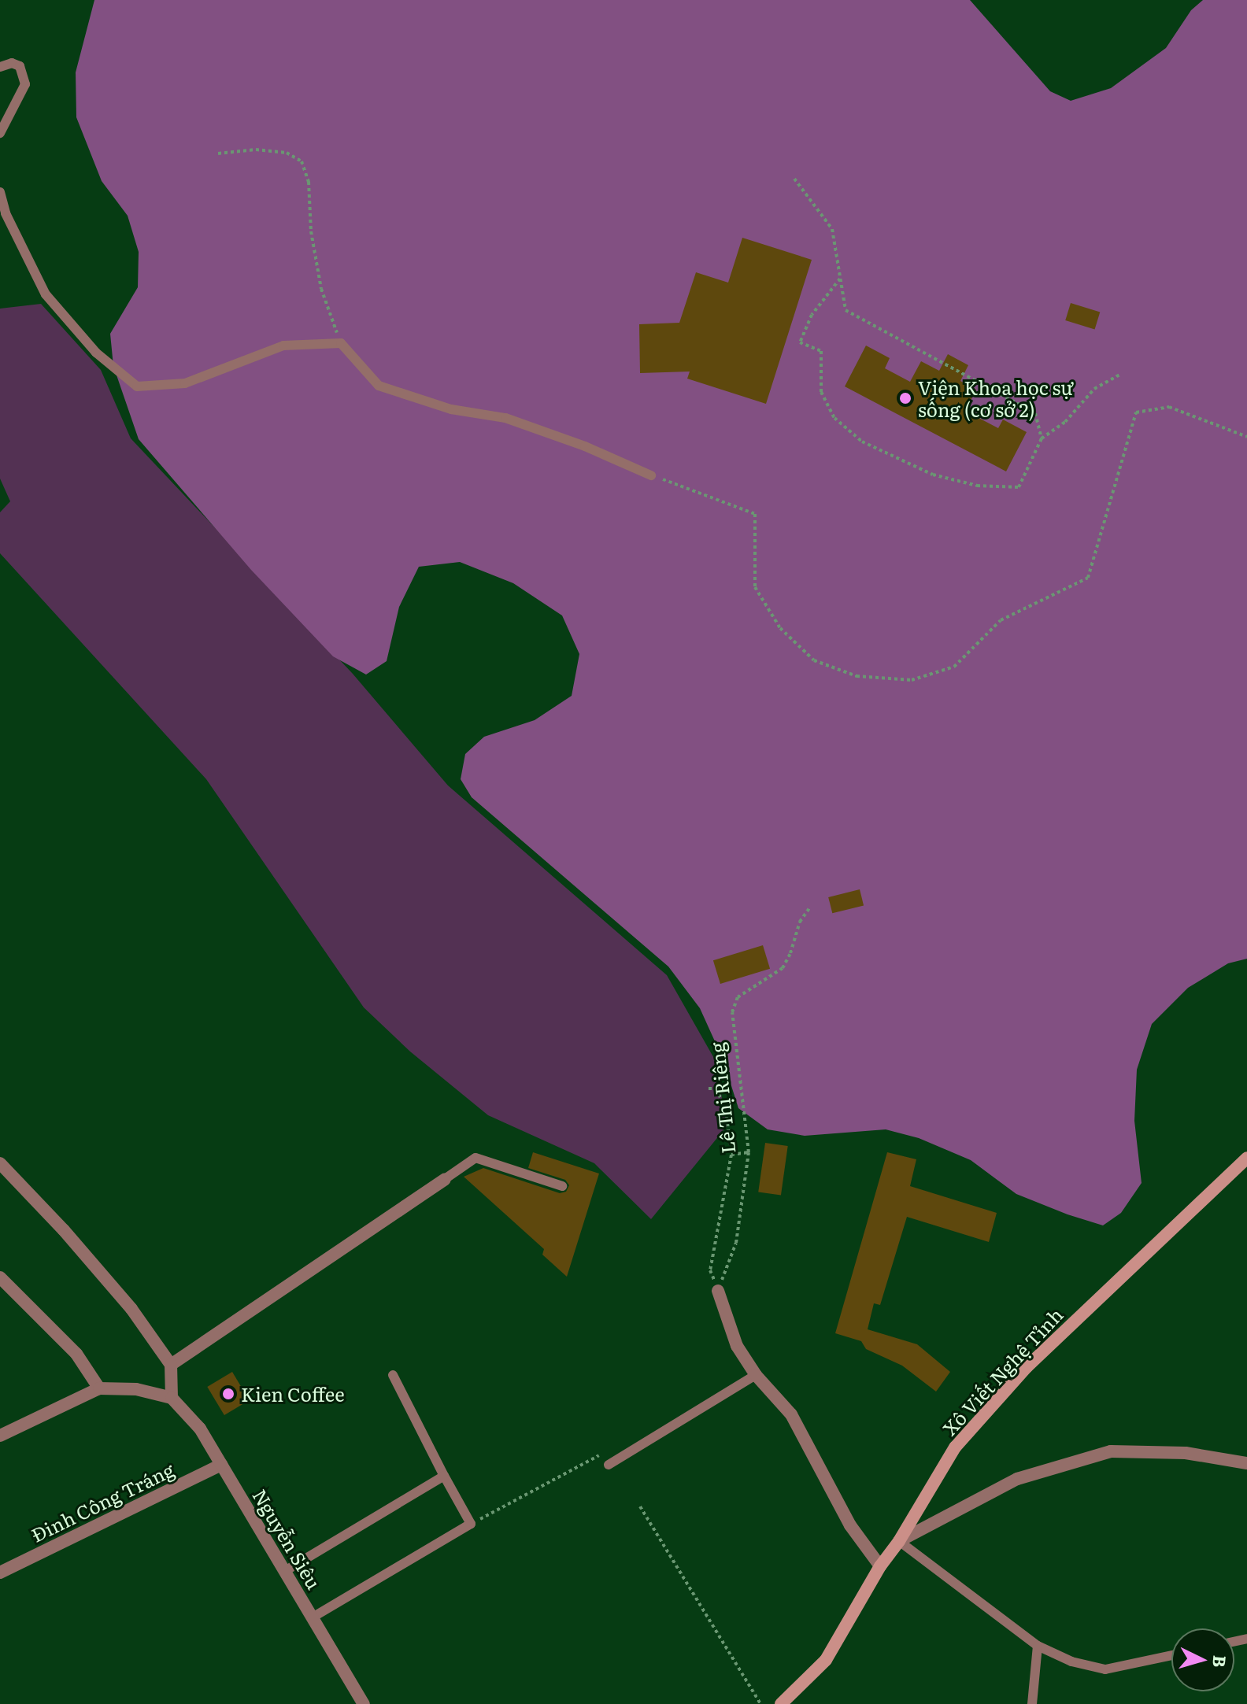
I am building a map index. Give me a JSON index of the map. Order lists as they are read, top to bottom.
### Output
{
  "streets": {
    "main road": ["Xô Viết Nghệ Tỉnh"],
    "street": ["Đinh Công Tráng", "Nguyễn Siêu"],
    "path": ["Lê Thị Riêng"]
  },
  "crossings": [
    ["Đinh Công Tráng", "Nguyễn Siêu"]
  ],
  "places": ["Viện Khoa học sự sống (cơ sở 2)", "Kien Coffee"],
  "north": "right"
}
